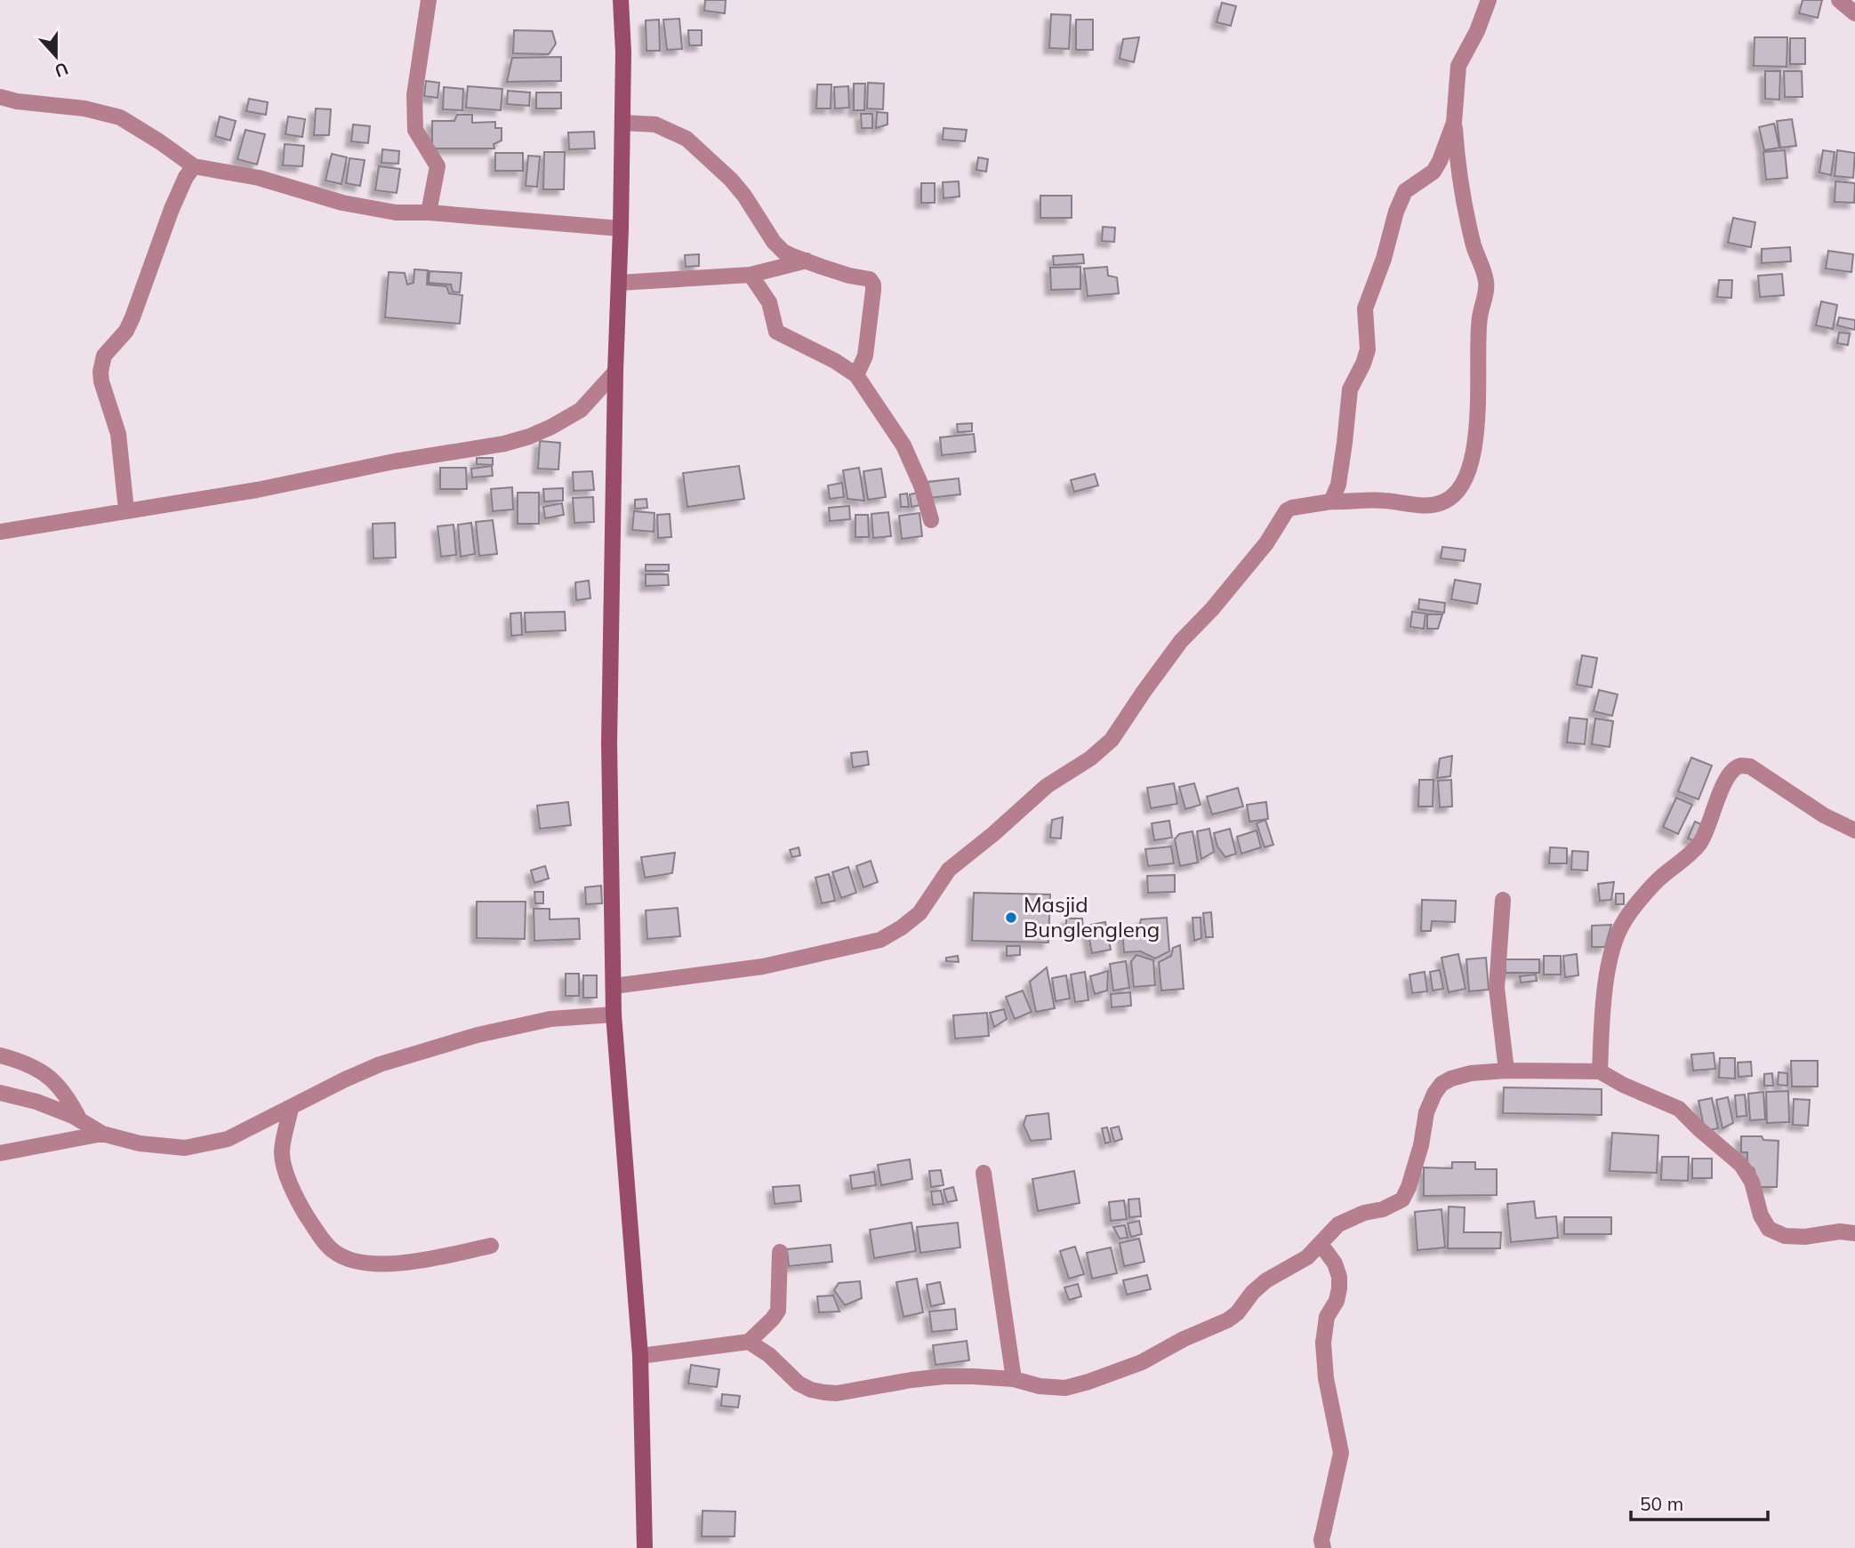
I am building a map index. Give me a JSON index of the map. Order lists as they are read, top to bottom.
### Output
{
  "places": ["Masjid Bunglengleng"],
  "scale_bar": "50 m",
  "north": "bottom"
}
